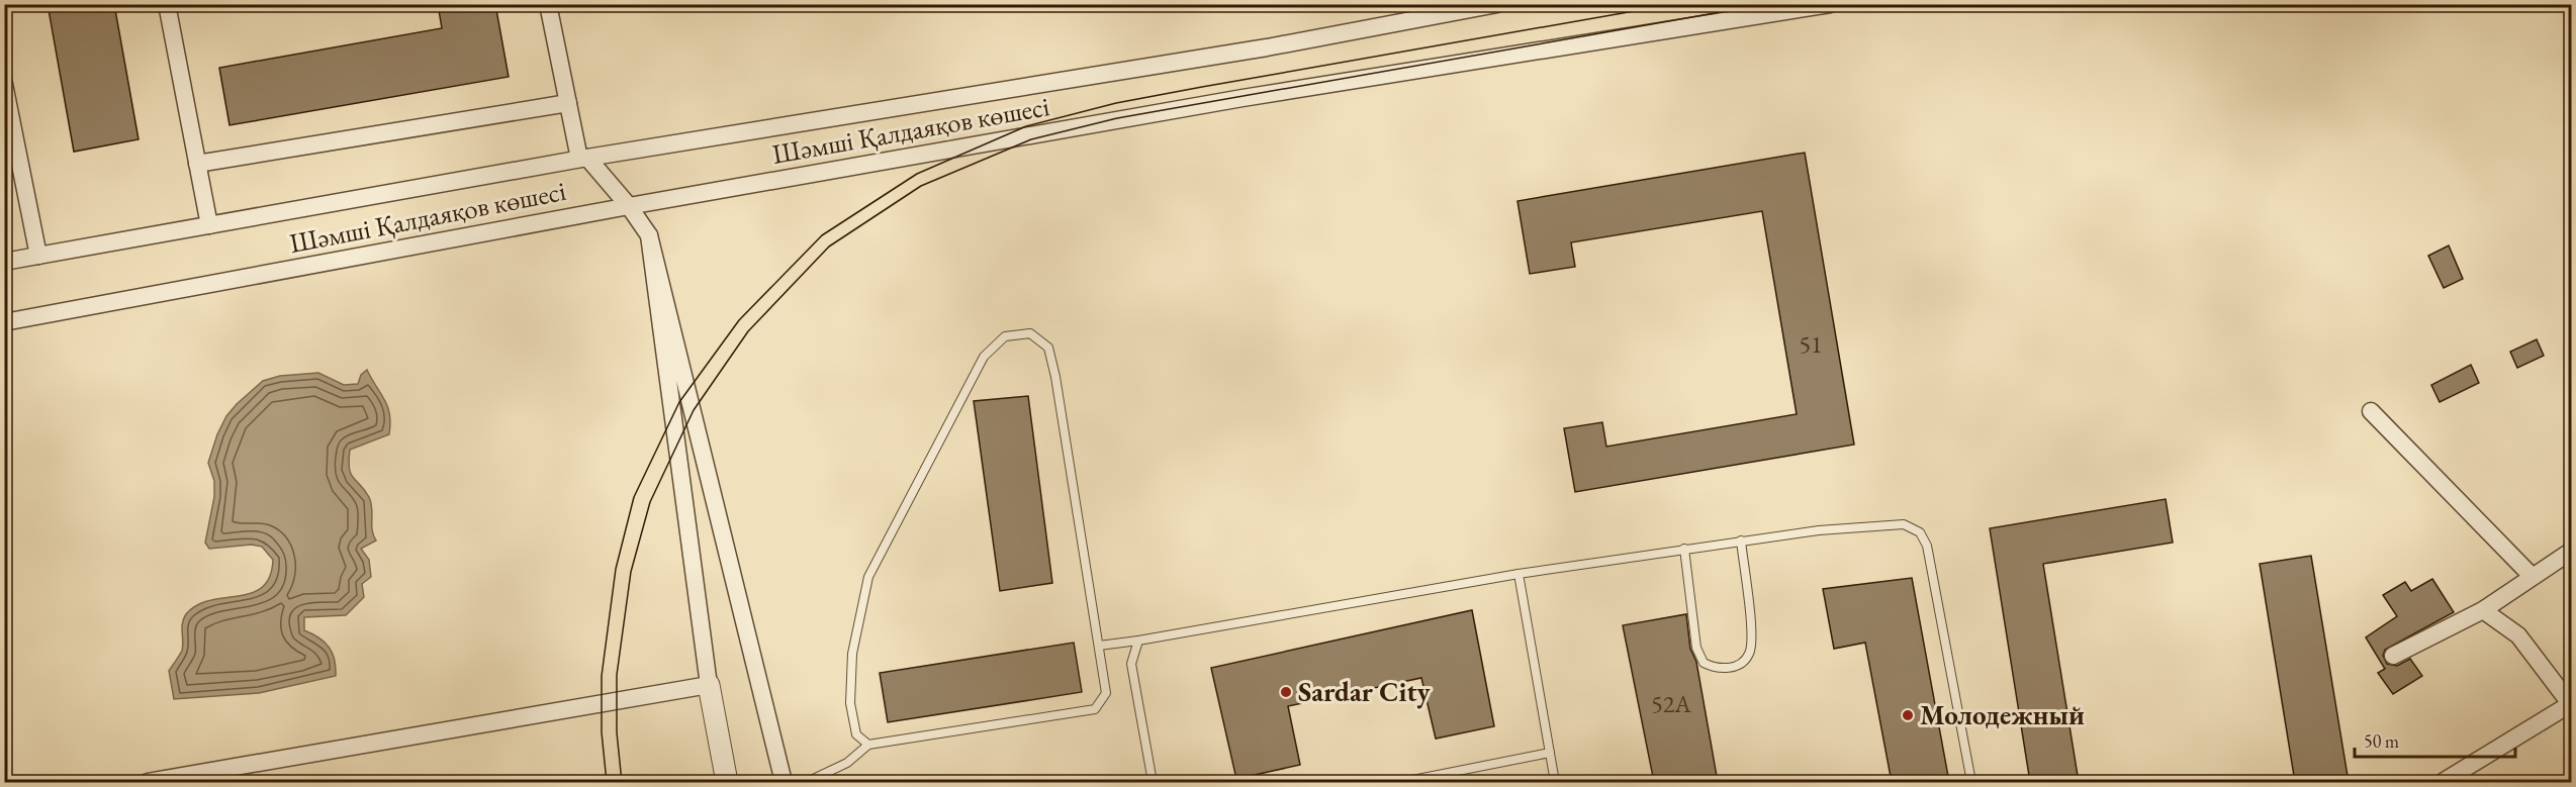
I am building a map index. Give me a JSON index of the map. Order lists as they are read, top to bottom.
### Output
{
  "streets": {
    "street": ["Шәмші Қалдаяқов көшесі"]
  },
  "places": ["Sardar City", "Молодежный"],
  "house_numbers": ["51", "52А"],
  "scale_bar": "50 m"
}
